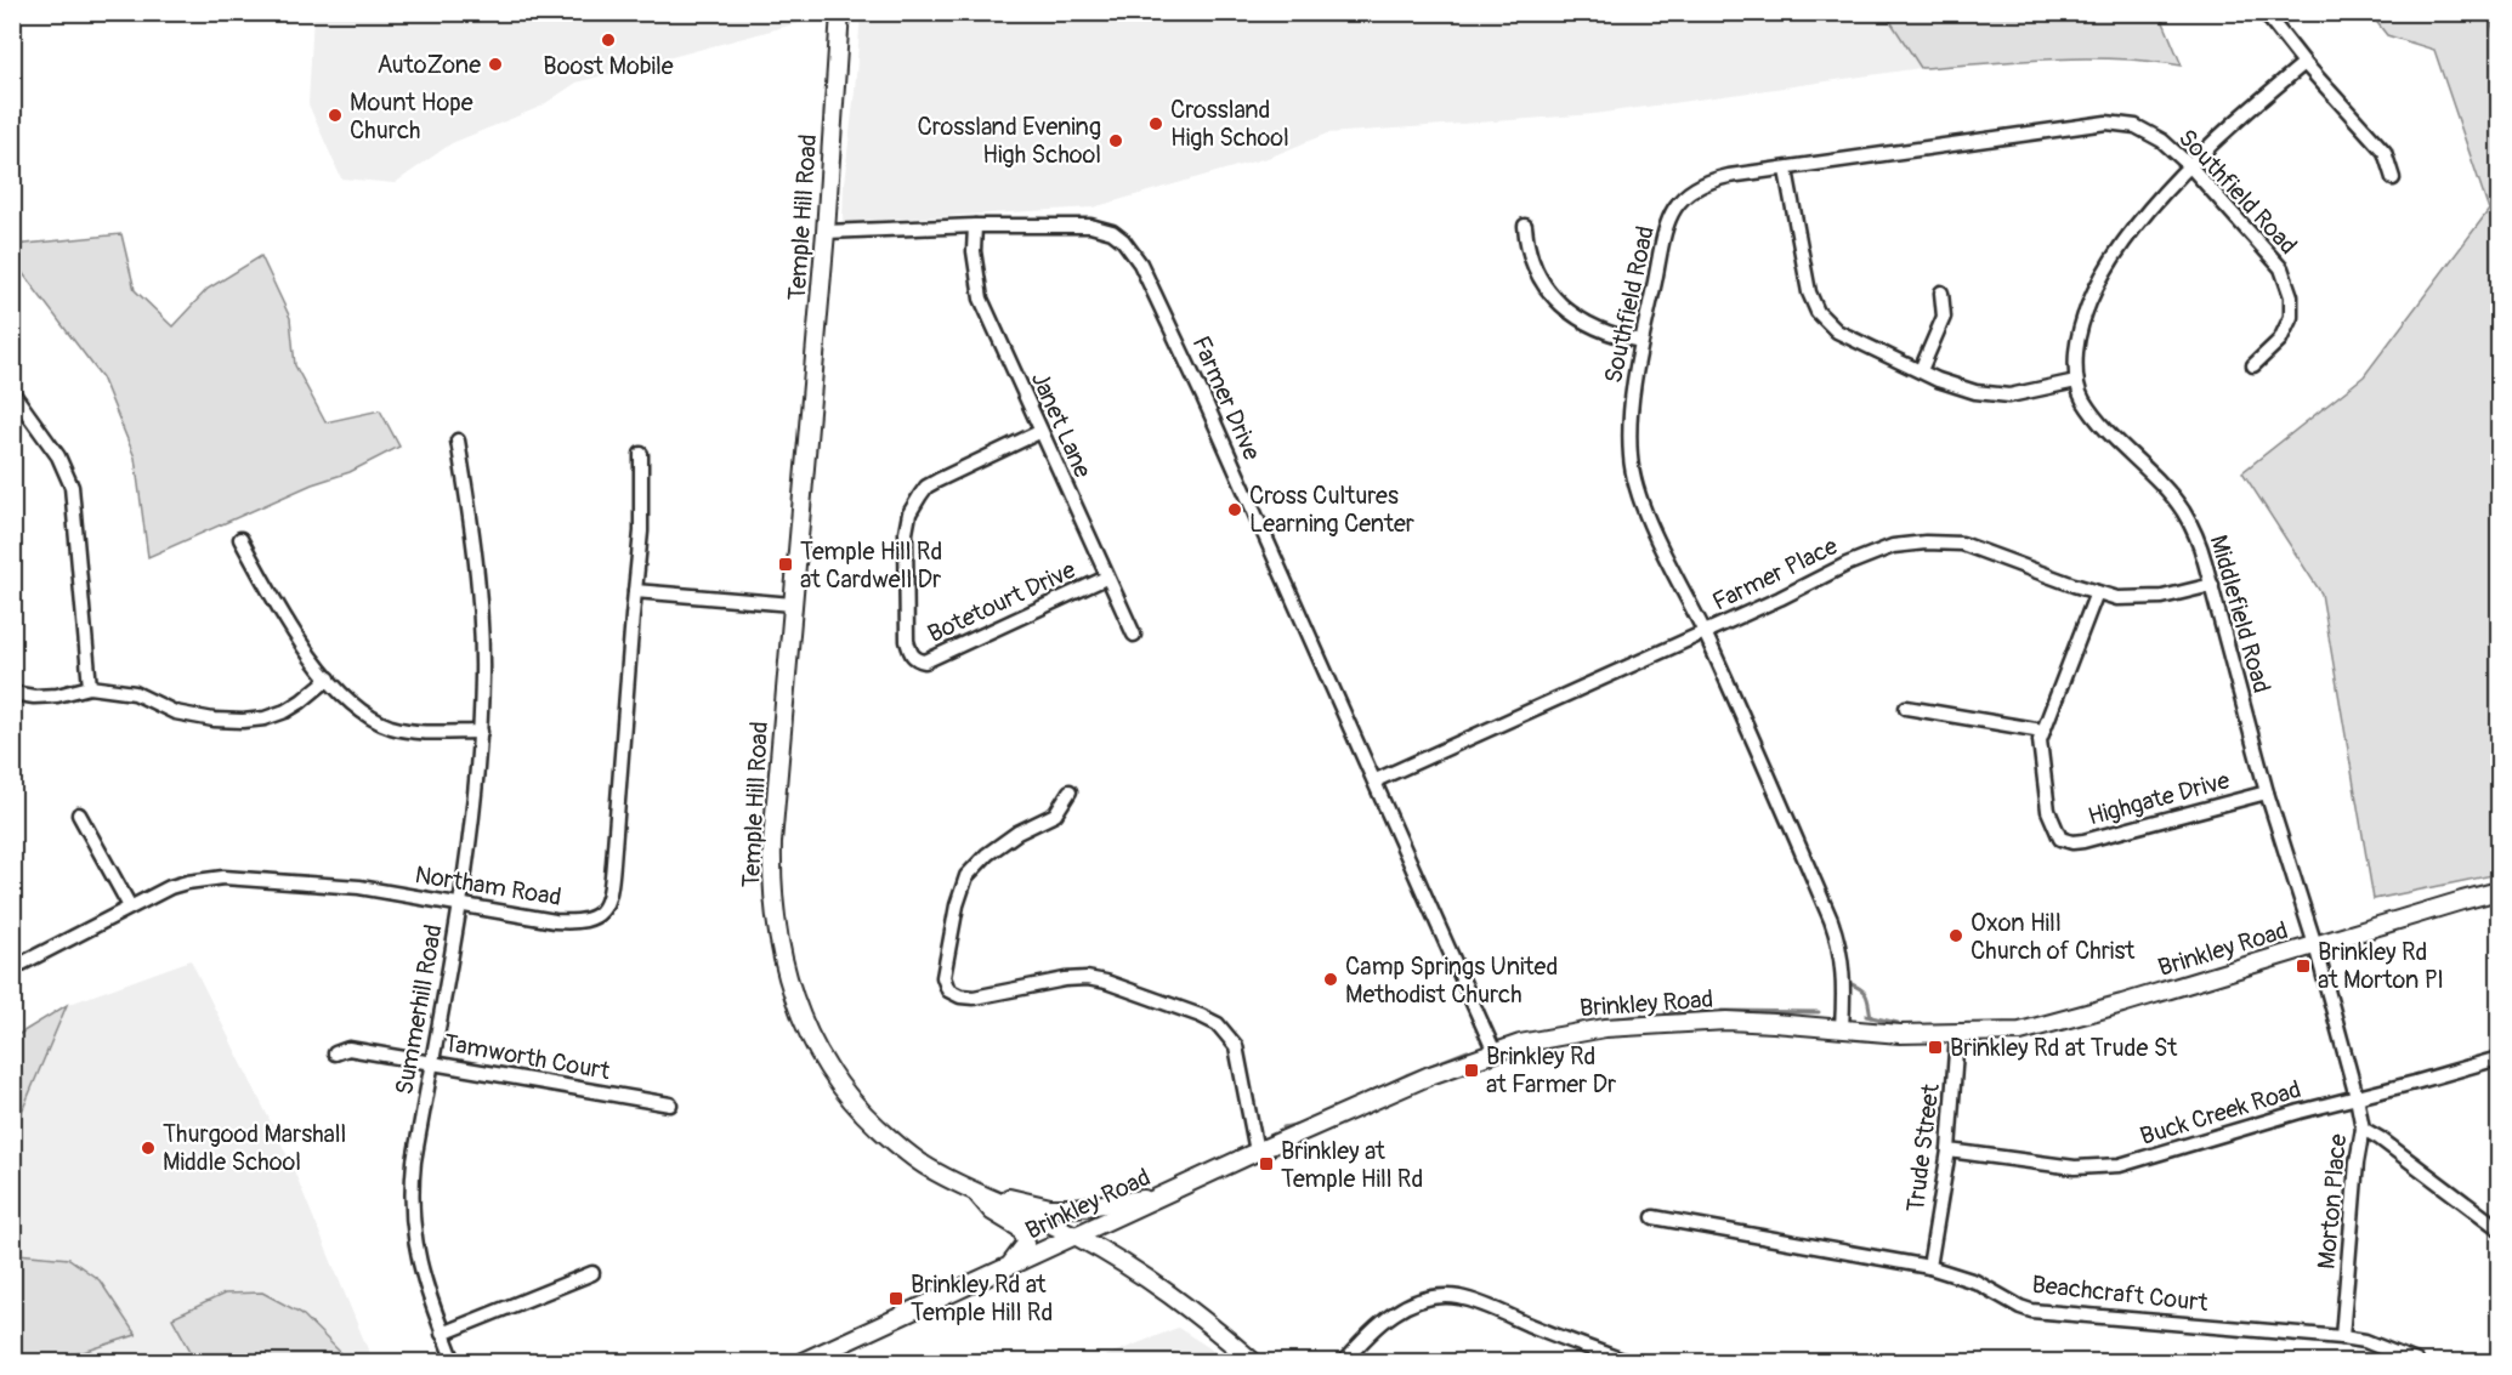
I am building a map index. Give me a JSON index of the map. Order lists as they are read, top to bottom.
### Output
{
  "streets": {
    "main road": ["Temple Hill Road", "Brinkley Road"],
    "street": [
      "Southfield Road",
      "Farmer Drive",
      "Janet Lane",
      "Farmer Place",
      "Botetourt Drive",
      "Middlefield Road",
      "Highgate Drive",
      "Northam Road",
      "Summerhill Road",
      "Tamworth Court",
      "Buck Creek Road",
      "Trude Street",
      "Morton Place",
      "Beachcraft Court"
    ]
  },
  "crossings": [
    ["Southfield Road", "Farmer Place"],
    ["Southfield Road", "Brinkley Road"],
    ["Temple Hill Road", "Farmer Drive"],
    ["Temple Hill Road", "Brinkley Road"],
    ["Farmer Drive", "Janet Lane"],
    ["Farmer Drive", "Farmer Place"],
    ["Farmer Drive", "Brinkley Road"],
    ["Janet Lane", "Botetourt Drive"],
    ["Farmer Place", "Middlefield Road"],
    ["Farmer Place", "Highgate Drive"],
    ["Middlefield Road", "Highgate Drive"],
    ["Middlefield Road", "Brinkley Road"],
    ["Middlefield Road", "Morton Place"],
    ["Northam Road", "Summerhill Road"],
    ["Brinkley Road", "Trude Street"],
    ["Brinkley Road", "Morton Place"],
    ["Summerhill Road", "Tamworth Court"],
    ["Buck Creek Road", "Trude Street"],
    ["Buck Creek Road", "Morton Place"],
    ["Trude Street", "Beachcraft Court"],
    ["Morton Place", "Beachcraft Court"]
  ],
  "places": {
    "other": [
      "Boost Mobile",
      "AutoZone",
      "Mount Hope Church",
      "Crossland High School",
      "Crossland Evening High School",
      "Cross Cultures Learning Center",
      "Oxon Hill Church of Christ",
      "Camp Springs United Methodist Church",
      "Thurgood Marshall Middle School"
    ],
    "transit": [
      "Temple Hill Rd at Cardwell Dr",
      "Brinkley Rd at Morton Pl",
      "Brinkley Rd at Trude St",
      "Brinkley Rd at Farmer Dr",
      "Brinkley at Temple Hill Rd",
      "Brinkley Rd at Temple Hill Rd"
    ]
  }
}
